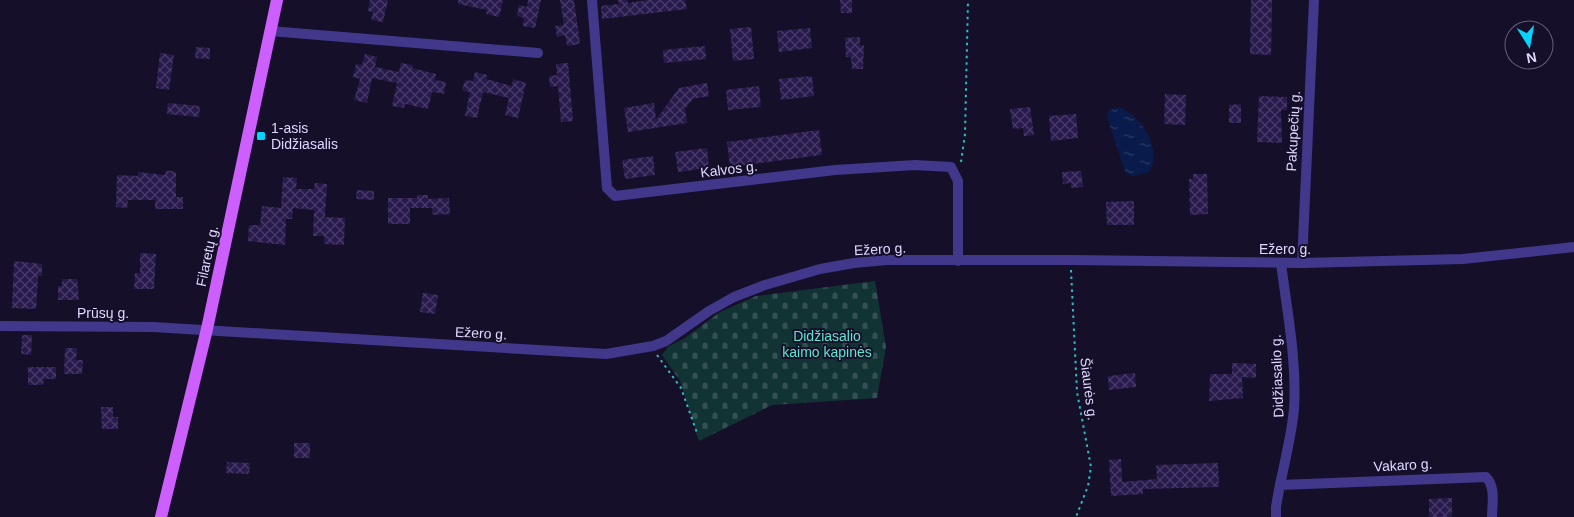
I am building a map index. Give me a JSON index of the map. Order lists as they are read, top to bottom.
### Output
{
  "streets": {
    "main road": ["Filaretų g."],
    "street": [
      "Pakupečių g.",
      "Kalvos g.",
      "Ežero g.",
      "Prūsų g.",
      "Didžiasalio g.",
      "Vakaro g."
    ],
    "path": ["Šiaurės g."]
  },
  "crossings": [
    ["Pakupečių g.", "Ežero g."],
    ["Ežero g.", "Filaretų g."],
    ["Ežero g.", "Prūsų g."],
    ["Ežero g.", "Didžiasalio g."],
    ["Ežero g.", "Šiaurės g."],
    ["Filaretų g.", "Prūsų g."],
    ["Didžiasalio g.", "Vakaro g."]
  ],
  "parks": ["Didžiasalio kaimo kapinės"],
  "places": {
    "transit": ["1-asis Didžiasalis"]
  },
  "north": "bottom"
}
